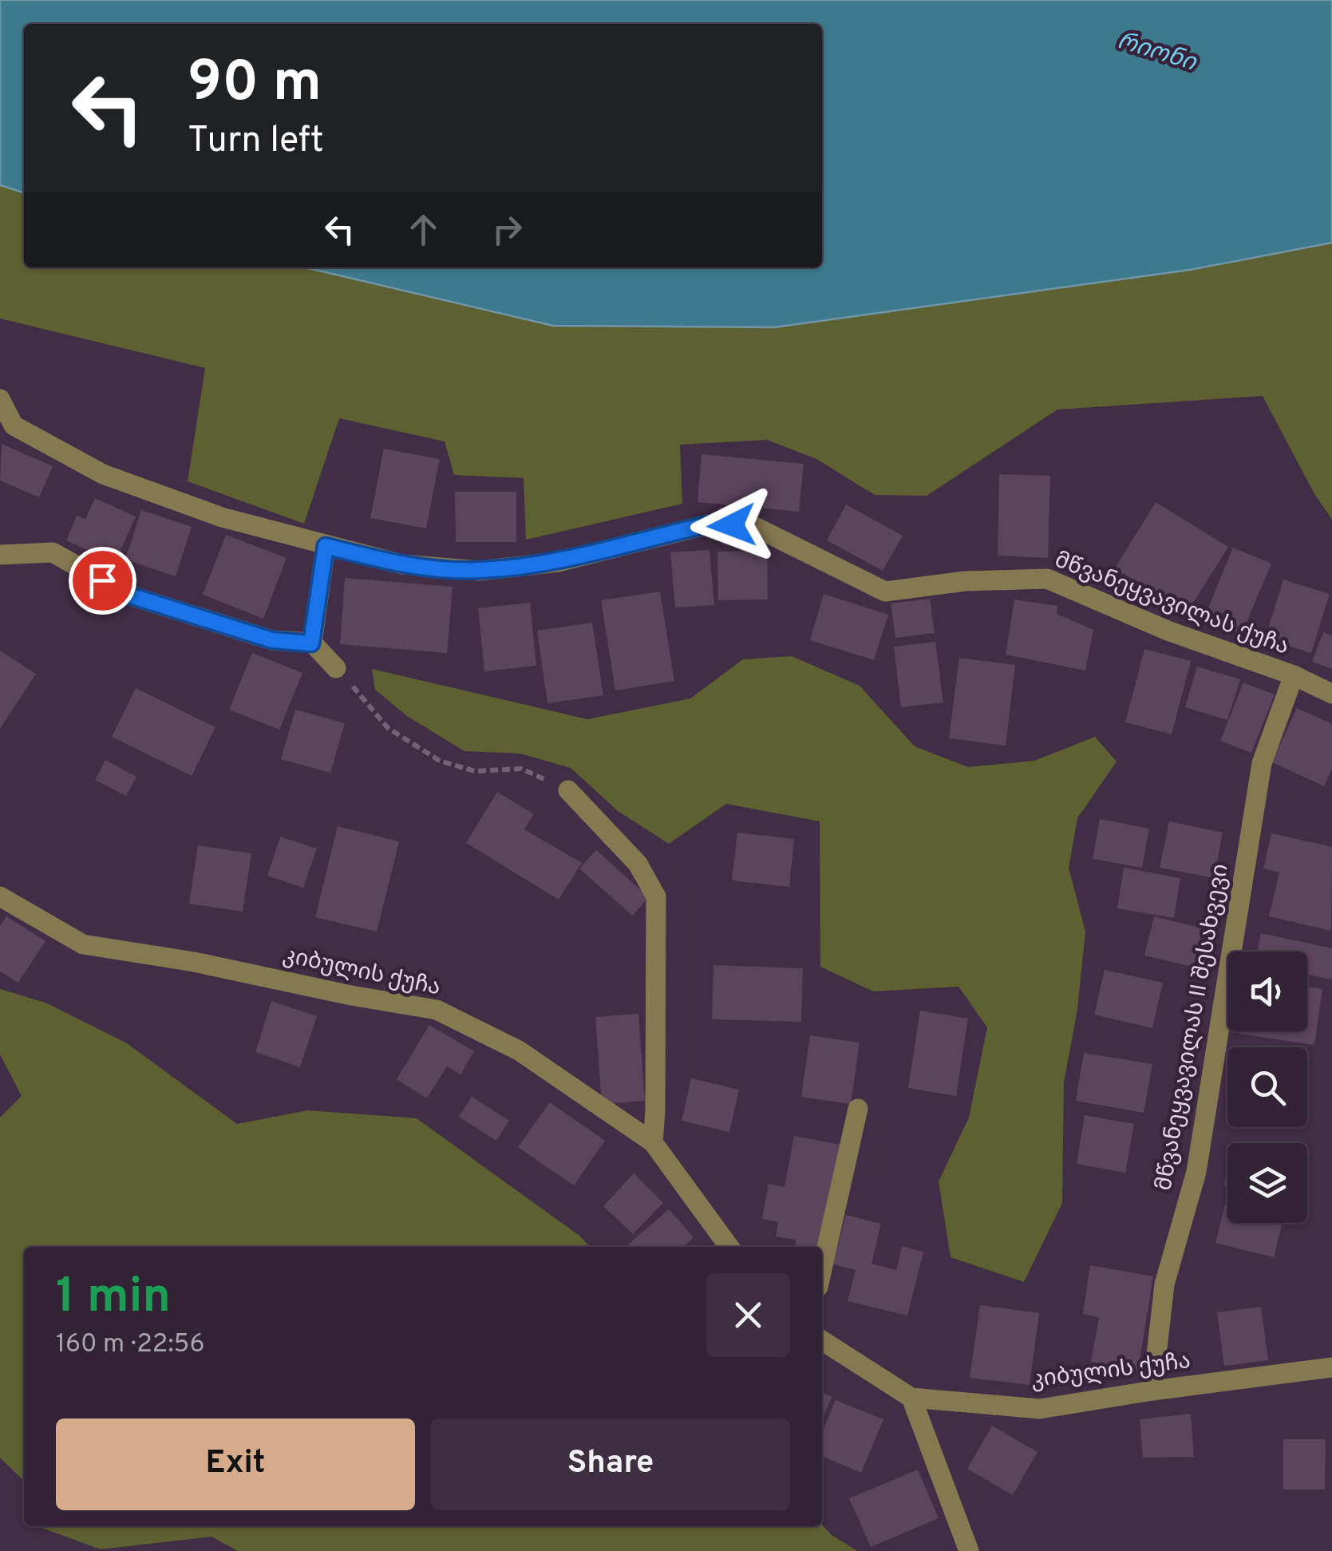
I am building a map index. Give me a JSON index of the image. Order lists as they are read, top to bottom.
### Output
{
  "streets": {
    "street": ["მწვანეყვავილას ქუჩა", "კიბულის ქუჩა", "მწვანეყვავილას II შესახვევი"]
  },
  "crossings": [
    ["მწვანეყვავილას ქუჩა", "მწვანეყვავილას II შესახვევი"],
    ["კიბულის ქუჩა", "მწვანეყვავილას II შესახვევი"]
  ],
  "water": ["რიონი"],
  "page": {
    "turn": ["90 m", "Turn left"],
    "heading": ["1 min", "160 m · 22:56"],
    "buttons": ["Exit", "Share"]
  }
}
